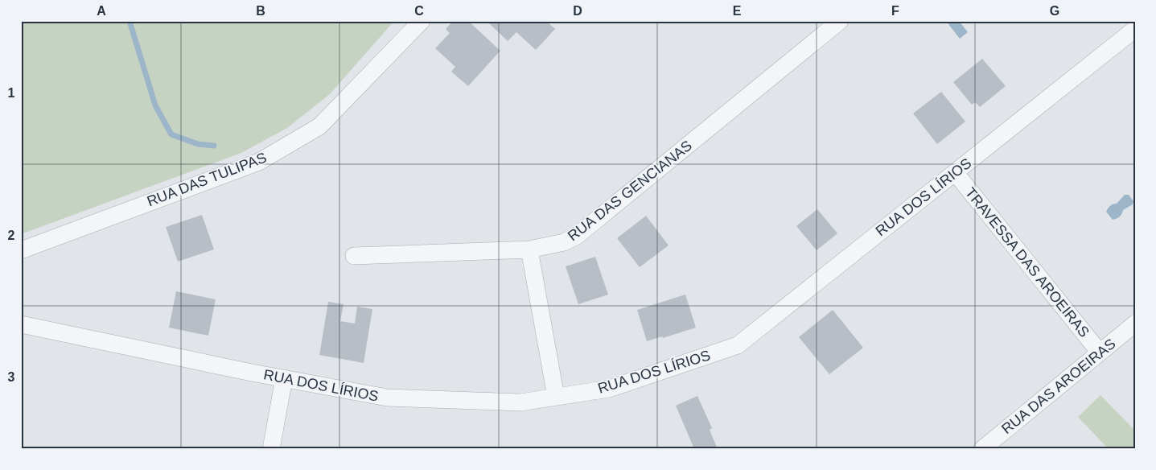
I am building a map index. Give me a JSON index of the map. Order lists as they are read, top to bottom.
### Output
{
  "streets": {
    "street": [
      "RUA DAS TULIPAS",
      "RUA DAS GENCIANAS",
      "RUA DOS LÍRIOS",
      "TRAVESSA DAS AROEIRAS",
      "RUA DAS AROEIRAS"
    ]
  },
  "crossings": [
    ["RUA DOS LÍRIOS", "TRAVESSA DAS AROEIRAS"],
    ["TRAVESSA DAS AROEIRAS", "RUA DAS AROEIRAS"]
  ],
  "grid": {
    "columns": [
      "A",
      "B",
      "C",
      "D",
      "E",
      "F",
      "G"
    ],
    "rows": ["1", "2", "3"]
  }
}
